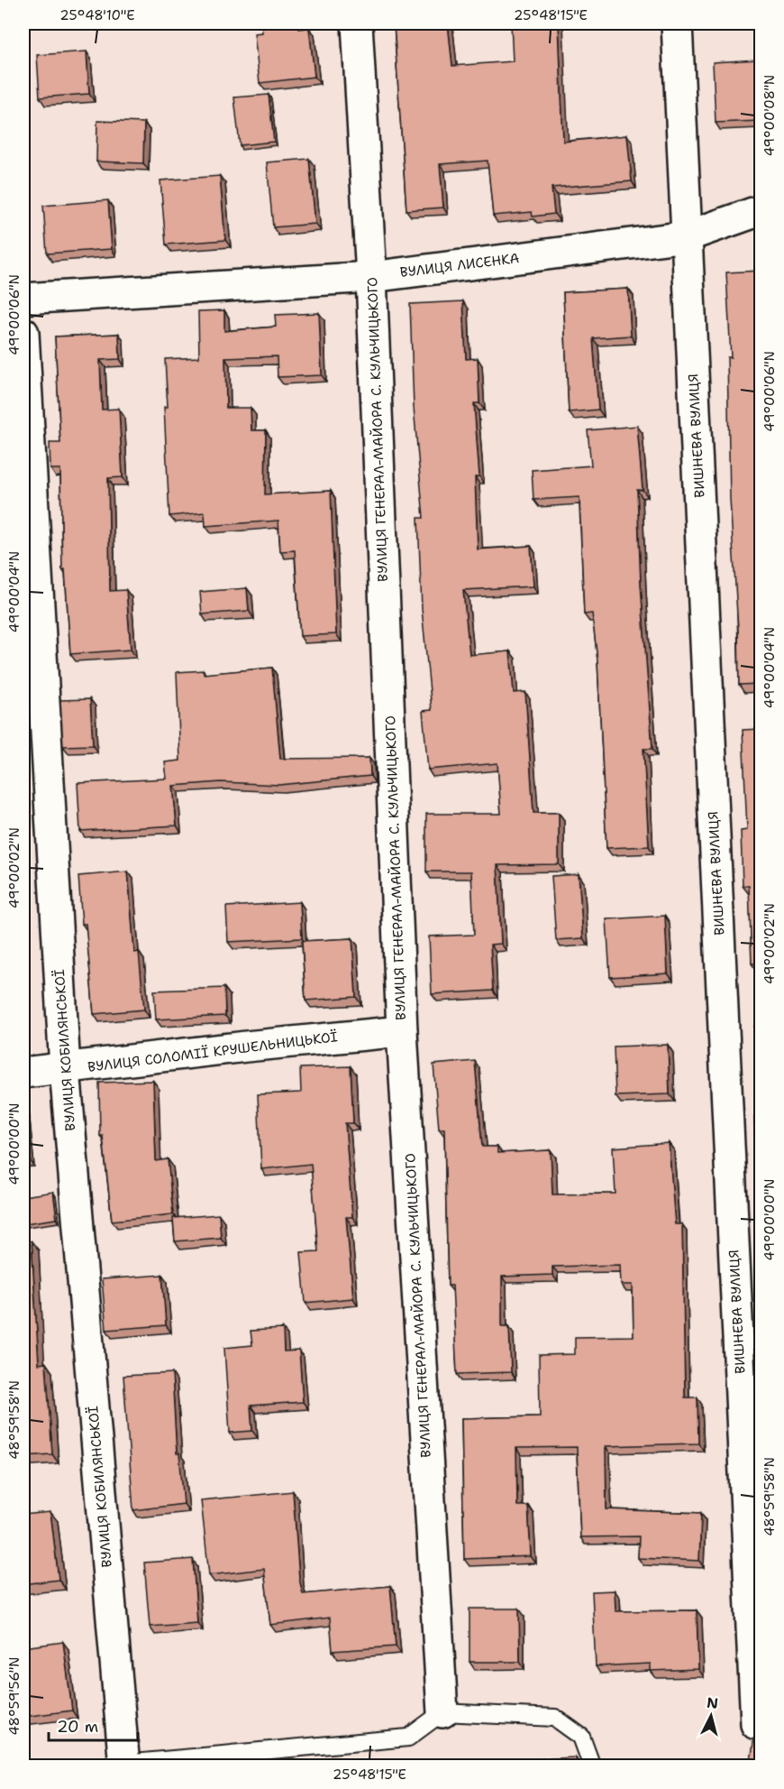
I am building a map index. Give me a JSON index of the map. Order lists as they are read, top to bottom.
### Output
{
  "streets": {
    "street": [
      "ВУЛИЦЯ ЛИСЕНКА",
      "ВУЛИЦЯ ГЕНЕРАЛ-МАЙОРА С. КУЛЬЧИЦЬКОГО",
      "ВИШНЕВА ВУЛИЦЯ",
      "ВУЛИЦЯ КОБИЛЯНСЬКОЇ",
      "ВУЛИЦЯ СОЛОМІЇ КРУШЕЛЬНИЦЬКОЇ"
    ]
  },
  "crossings": [
    ["ВУЛИЦЯ ЛИСЕНКА", "ВУЛИЦЯ ГЕНЕРАЛ-МАЙОРА С. КУЛЬЧИЦЬКОГО"],
    ["ВУЛИЦЯ ЛИСЕНКА", "ВИШНЕВА ВУЛИЦЯ"],
    ["ВУЛИЦЯ ГЕНЕРАЛ-МАЙОРА С. КУЛЬЧИЦЬКОГО", "ВУЛИЦЯ СОЛОМІЇ КРУШЕЛЬНИЦЬКОЇ"],
    ["ВУЛИЦЯ КОБИЛЯНСЬКОЇ", "ВУЛИЦЯ СОЛОМІЇ КРУШЕЛЬНИЦЬКОЇ"]
  ],
  "scale_bar": "20 m",
  "north": "top",
  "coordinates": [
    "25°48'10\"E",
    "25°48'15\"E",
    "49°00'08\"N",
    "49°00'06\"N",
    "49°00'04\"N",
    "49°00'02\"N",
    "49°00'00\"N",
    "48°59'58\"N",
    "48°59'56\"N"
  ]
}
